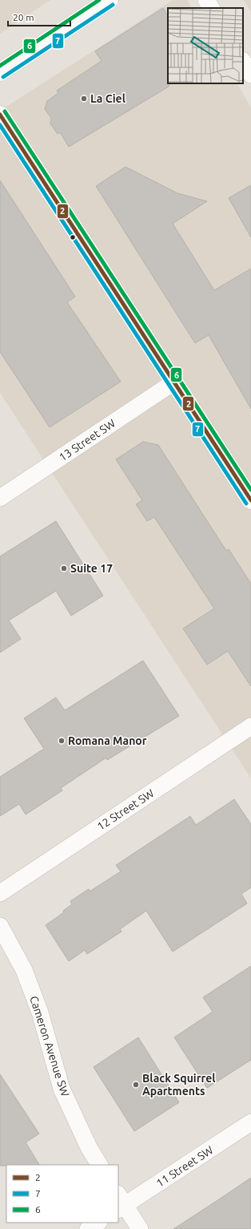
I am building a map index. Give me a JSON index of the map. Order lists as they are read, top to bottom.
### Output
{
  "streets": {
    "street": [
      "13 Street SW",
      "12 Street SW",
      "Cameron Avenue SW",
      "11 Street SW"
    ]
  },
  "places": [
    "La Ciel",
    "Suite 17",
    "Romana Manor",
    "Black Squirrel Apartments"
  ],
  "lines": ["transit line 6", "transit line 7", "transit line 2"],
  "legend": ["2", "7", "6"],
  "scale_bar": "20 m"
}
